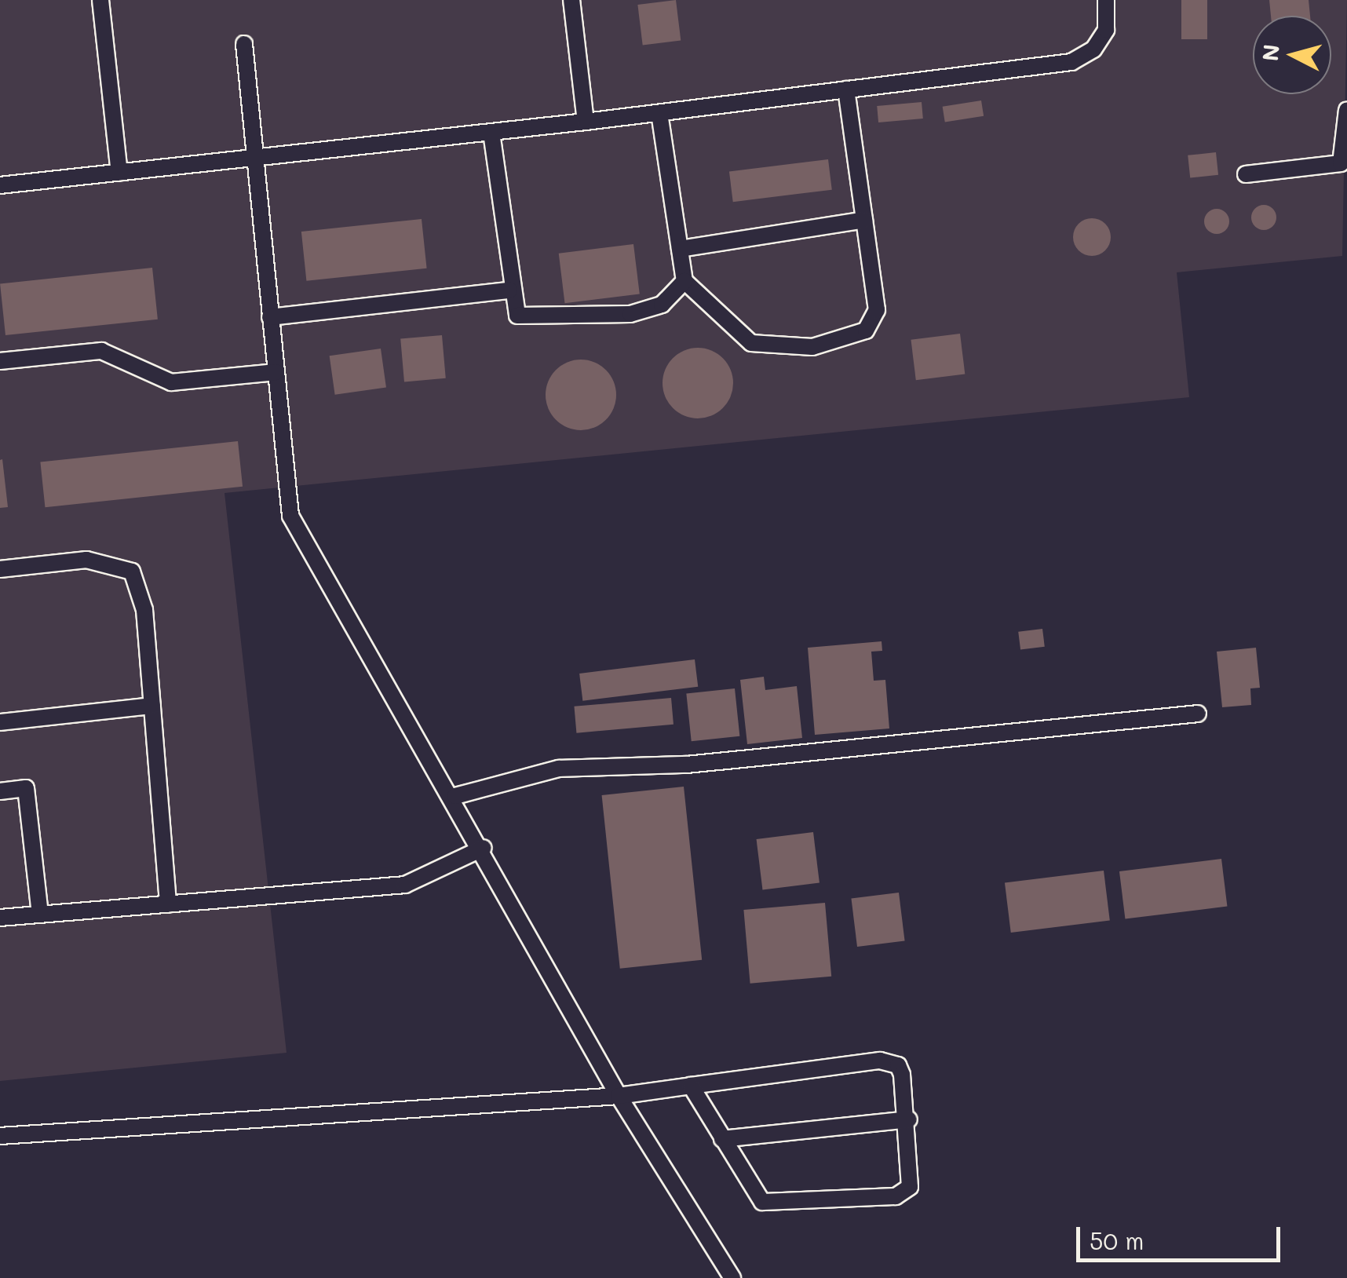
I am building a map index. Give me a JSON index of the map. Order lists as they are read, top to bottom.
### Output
{
  "scale_bar": "50 m",
  "north": "left"
}
